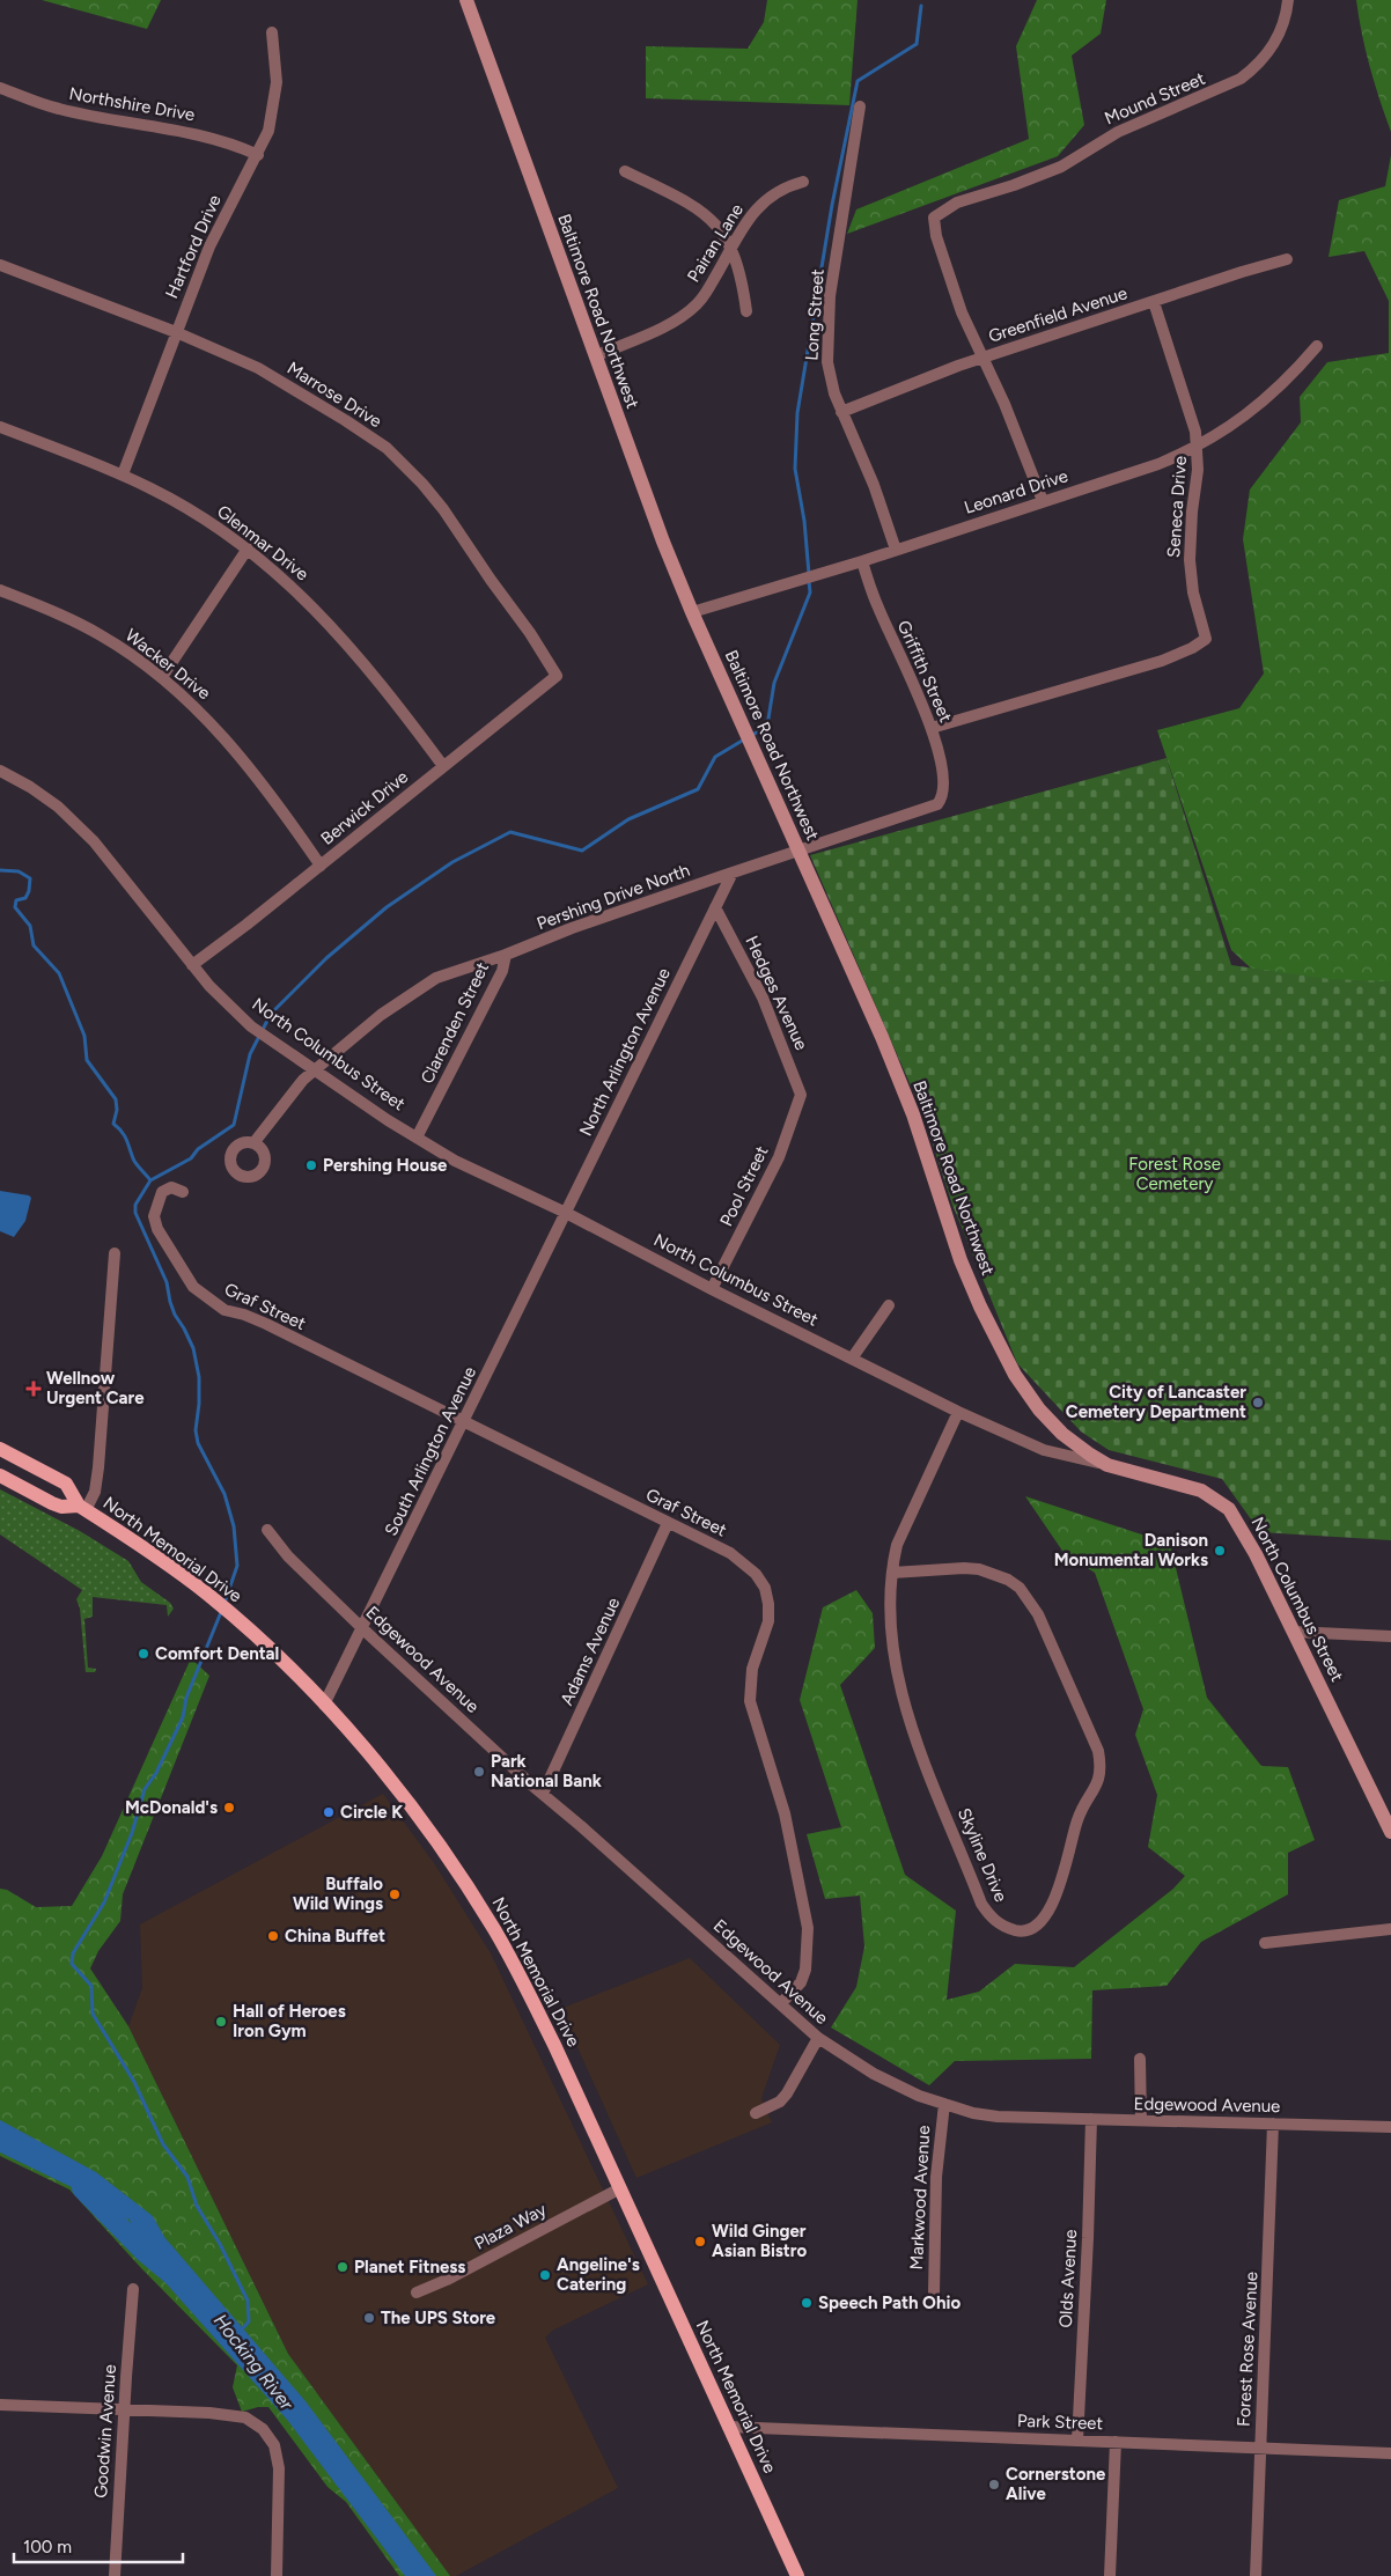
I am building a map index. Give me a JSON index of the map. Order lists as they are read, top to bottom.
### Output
{
  "streets": {
    "main road": ["Baltimore Road Northwest", "North Columbus Street", "North Memorial Drive"],
    "street": [
      "Mound Street",
      "Northshire Drive",
      "Pairan Lane",
      "Hartford Drive",
      "Long Street",
      "Greenfield Avenue",
      "Marrose Drive",
      "Leonard Drive",
      "Seneca Drive",
      "Glenmar Drive",
      "Wacker Drive",
      "Griffith Street",
      "Berwick Drive",
      "Pershing Drive North",
      "Hedges Avenue",
      "Clarenden Street",
      "North Arlington Avenue",
      "Pool Street",
      "Graf Street",
      "South Arlington Avenue",
      "Adams Avenue",
      "Edgewood Avenue",
      "Skyline Drive",
      "Markwood Avenue",
      "Plaza Way",
      "Olds Avenue",
      "Forest Rose Avenue",
      "Park Street",
      "Goodwin Avenue"
    ]
  },
  "crossings": [
    ["Mound Street", "Greenfield Avenue"],
    ["Northshire Drive", "Hartford Drive"],
    ["Pairan Lane", "Baltimore Road Northwest"],
    ["Hartford Drive", "Marrose Drive"],
    ["Hartford Drive", "Glenmar Drive"],
    ["Baltimore Road Northwest", "Leonard Drive"],
    ["Baltimore Road Northwest", "Pershing Drive North"],
    ["Baltimore Road Northwest", "North Columbus Street"],
    ["Long Street", "Greenfield Avenue"],
    ["Long Street", "Leonard Drive"],
    ["Greenfield Avenue", "Seneca Drive"],
    ["Marrose Drive", "Berwick Drive"],
    ["Leonard Drive", "Seneca Drive"],
    ["Leonard Drive", "Griffith Street"],
    ["Seneca Drive", "Griffith Street"],
    ["Glenmar Drive", "Berwick Drive"],
    ["Wacker Drive", "Berwick Drive"],
    ["Griffith Street", "Pershing Drive North"],
    ["Berwick Drive", "North Columbus Street"],
    ["Pershing Drive North", "Clarenden Street"],
    ["Pershing Drive North", "North Arlington Avenue"],
    ["Pershing Drive North", "North Columbus Street"],
    ["Hedges Avenue", "North Arlington Avenue"],
    ["Hedges Avenue", "Pool Street"],
    ["Clarenden Street", "North Columbus Street"],
    ["North Arlington Avenue", "North Columbus Street"],
    ["North Arlington Avenue", "South Arlington Avenue"],
    ["North Columbus Street", "Pool Street"],
    ["North Columbus Street", "South Arlington Avenue"],
    ["North Columbus Street", "Skyline Drive"],
    ["Graf Street", "South Arlington Avenue"],
    ["Graf Street", "Adams Avenue"],
    ["Graf Street", "Edgewood Avenue"],
    ["South Arlington Avenue", "North Memorial Drive"],
    ["South Arlington Avenue", "Edgewood Avenue"],
    ["North Memorial Drive", "Plaza Way"],
    ["North Memorial Drive", "Park Street"],
    ["Adams Avenue", "Edgewood Avenue"],
    ["Edgewood Avenue", "Markwood Avenue"],
    ["Edgewood Avenue", "Olds Avenue"],
    ["Edgewood Avenue", "Forest Rose Avenue"],
    ["Olds Avenue", "Park Street"],
    ["Forest Rose Avenue", "Park Street"]
  ],
  "water": ["Hocking River"],
  "parks": ["Forest Rose Cemetery"],
  "places": {
    "other": [
      "Pershing House",
      "City of Lancaster Cemetery Department",
      "Danison Monumental Works",
      "Comfort Dental",
      "Park National Bank",
      "McDonald's",
      "Circle K",
      "Buffalo Wild Wings",
      "China Buffet",
      "Hall of Heroes Iron Gym",
      "Wild Ginger Asian Bistro",
      "Planet Fitness",
      "Angeline's Catering",
      "Speech Path Ohio",
      "The UPS Store",
      "Cornerstone Alive"
    ],
    "health": ["Wellnow Urgent Care"]
  },
  "scale_bar": "100 m"
}
